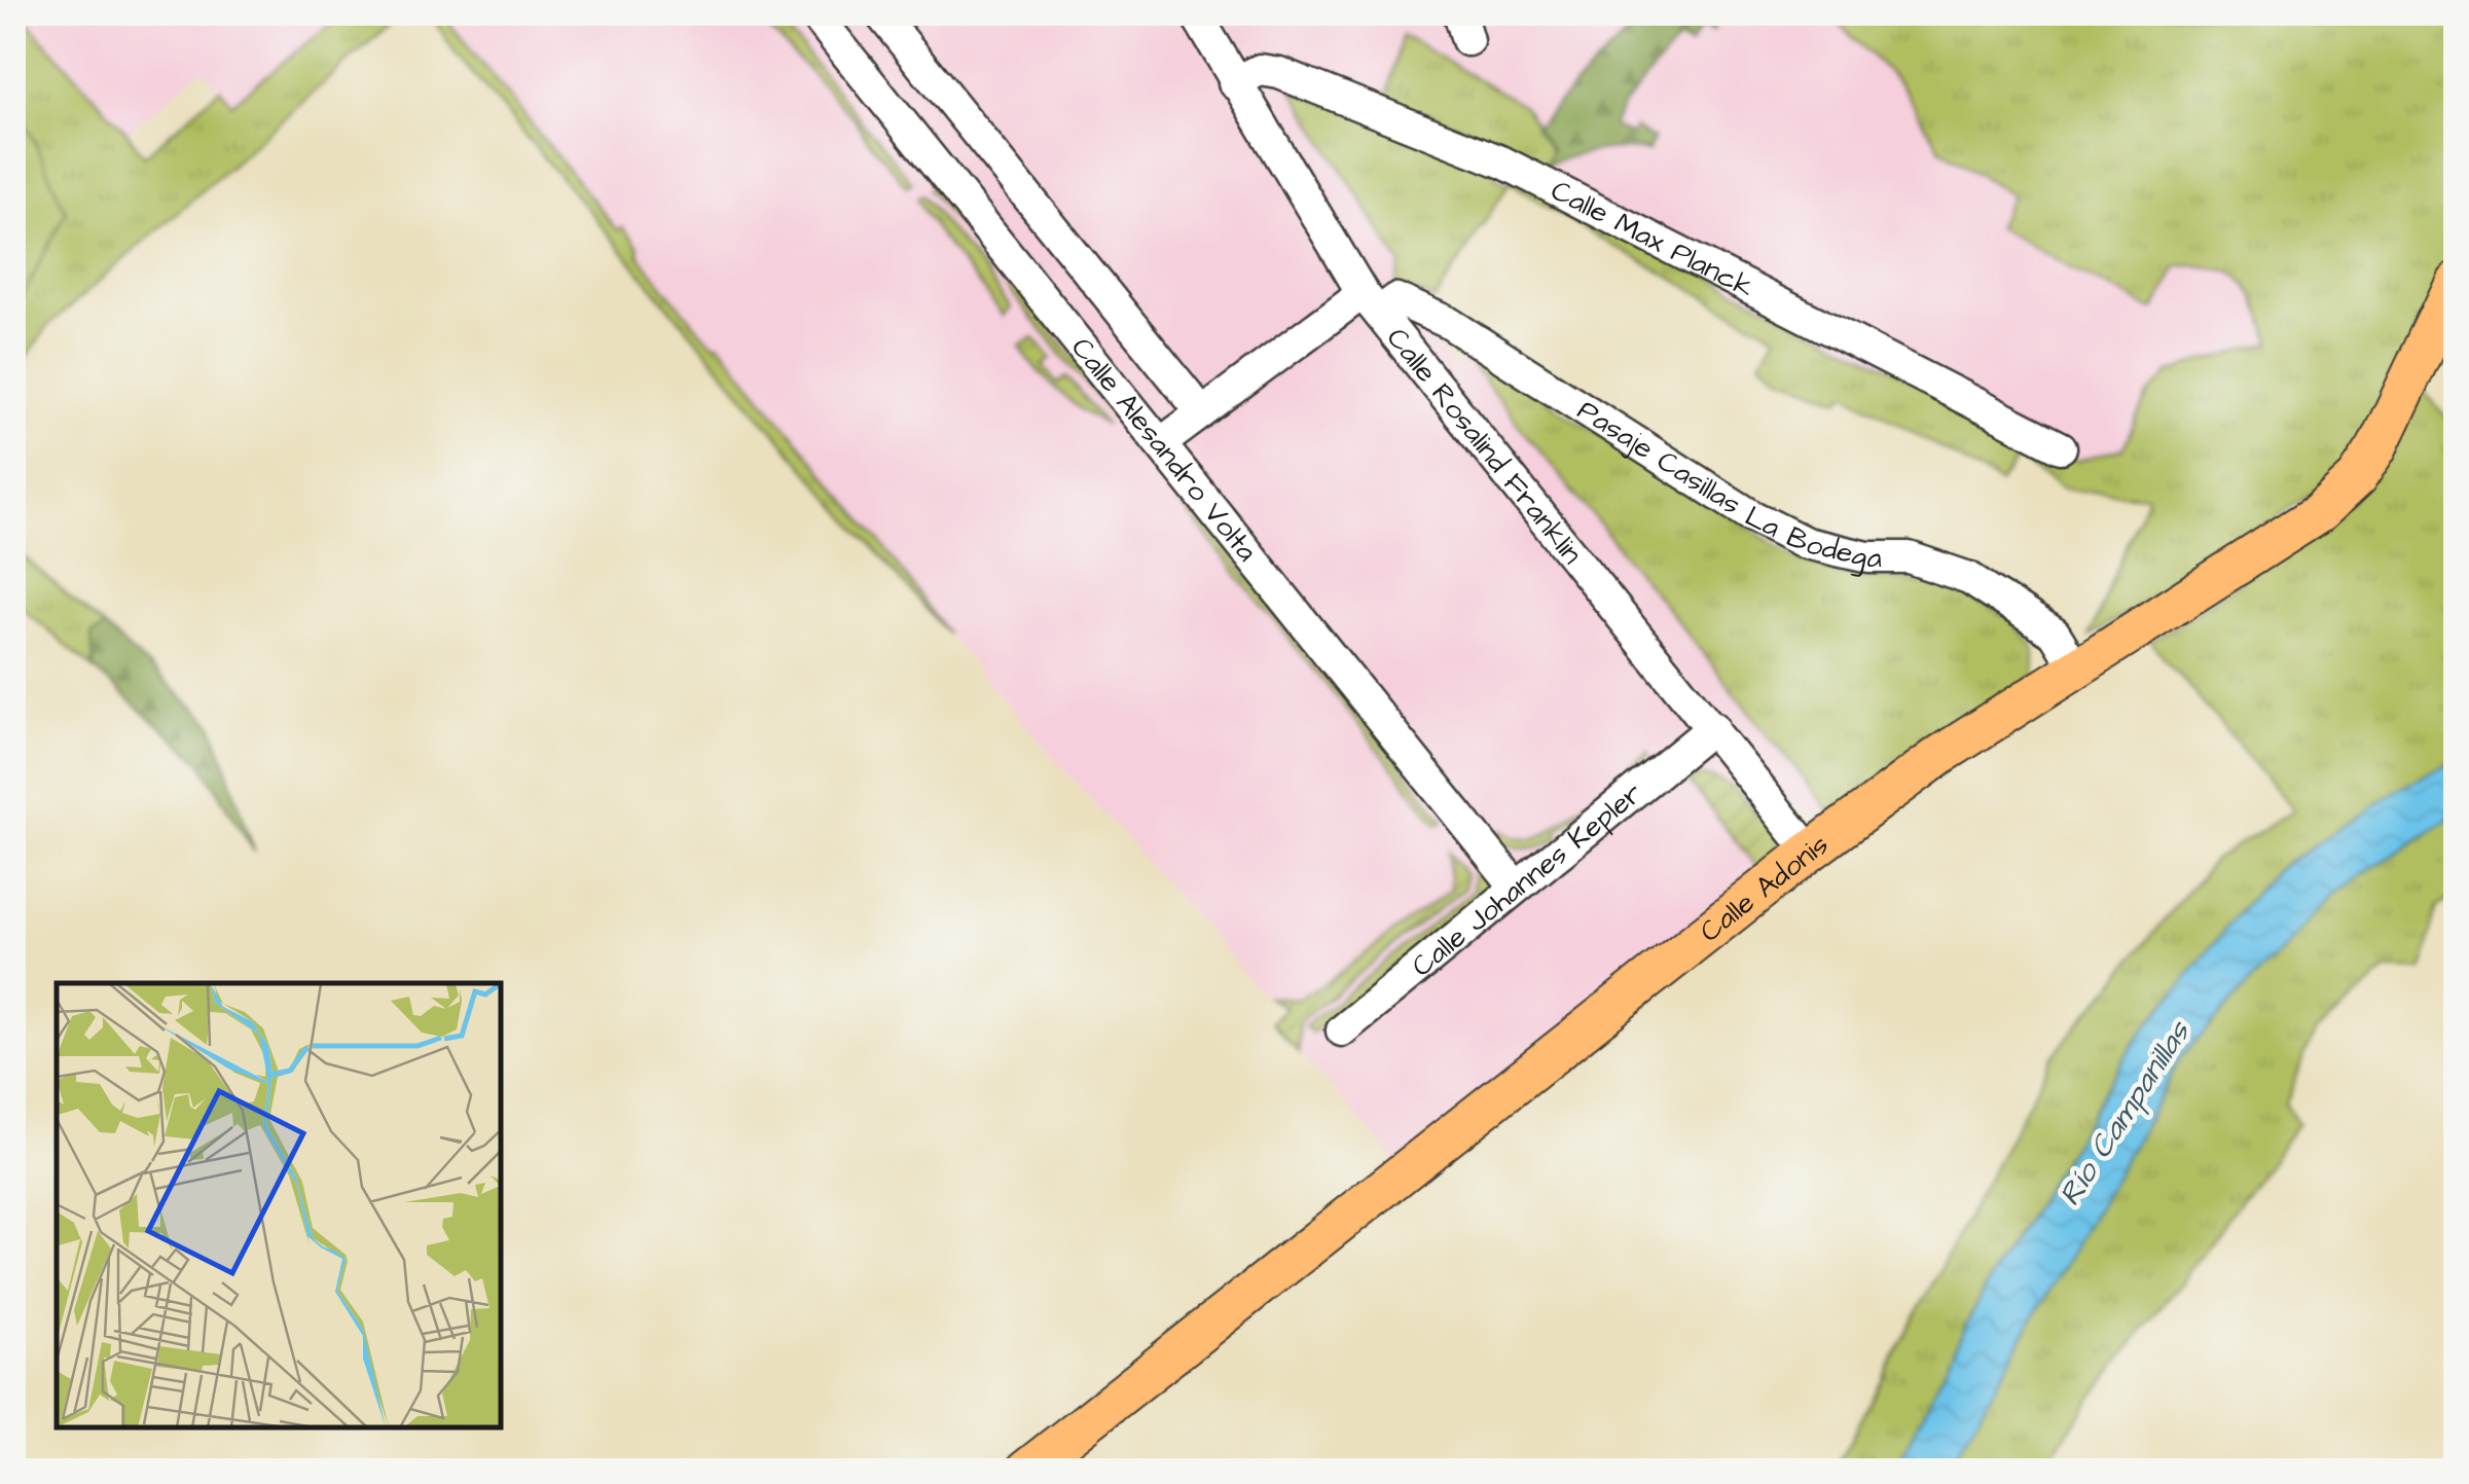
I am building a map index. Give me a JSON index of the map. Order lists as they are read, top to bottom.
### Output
{
  "streets": {
    "main road": ["Calle Adonis"],
    "street": [
      "Calle Max Planck",
      "Calle Rosalind Franklin",
      "Calle Alesandro Volta",
      "Pasaje Casillas La Bodega",
      "Calle Johannes Kepler"
    ]
  },
  "crossings": [
    ["Calle Max Planck", "Calle Rosalind Franklin"],
    ["Calle Rosalind Franklin", "Pasaje Casillas La Bodega"],
    ["Calle Rosalind Franklin", "Calle Johannes Kepler"],
    ["Calle Rosalind Franklin", "Calle Adonis"],
    ["Calle Alesandro Volta", "Calle Johannes Kepler"],
    ["Pasaje Casillas La Bodega", "Calle Adonis"]
  ],
  "water": ["Río Campanillas"]
}
